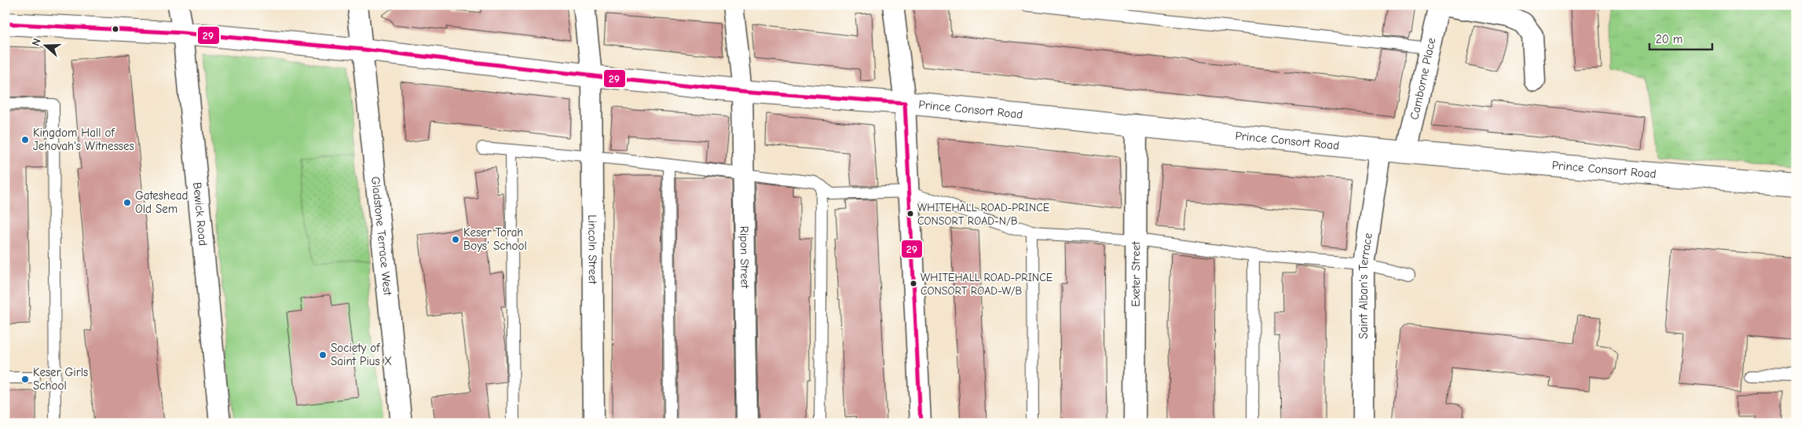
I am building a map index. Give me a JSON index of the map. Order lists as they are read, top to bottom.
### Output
{
  "streets": {
    "street": [
      "Camborne Place",
      "Prince Consort Road",
      "Bewick Road",
      "Gladstone Terrace West",
      "Lincoln Street",
      "Ripon Street",
      "Exeter Street",
      "Saint Alban's Terrace"
    ]
  },
  "crossings": [
    ["Camborne Place", "Prince Consort Road"],
    ["Prince Consort Road", "Bewick Road"],
    ["Prince Consort Road", "Gladstone Terrace West"],
    ["Prince Consort Road", "Lincoln Street"],
    ["Prince Consort Road", "Ripon Street"],
    ["Prince Consort Road", "Exeter Street"],
    ["Prince Consort Road", "Saint Alban's Terrace"]
  ],
  "places": [
    "Kingdom Hall of Jehovah's Witnesses",
    "Gateshead Old Sem",
    "WHITEHALL ROAD-PRINCE CONSORT ROAD-N/B",
    "Keser Torah Boys' School",
    "WHITEHALL ROAD-PRINCE CONSORT ROAD-W/B",
    "Society of Saint Pius X",
    "Keser Girls School"
  ],
  "lines": ["transit line 29"],
  "scale_bar": "20 m",
  "north": "left"
}
